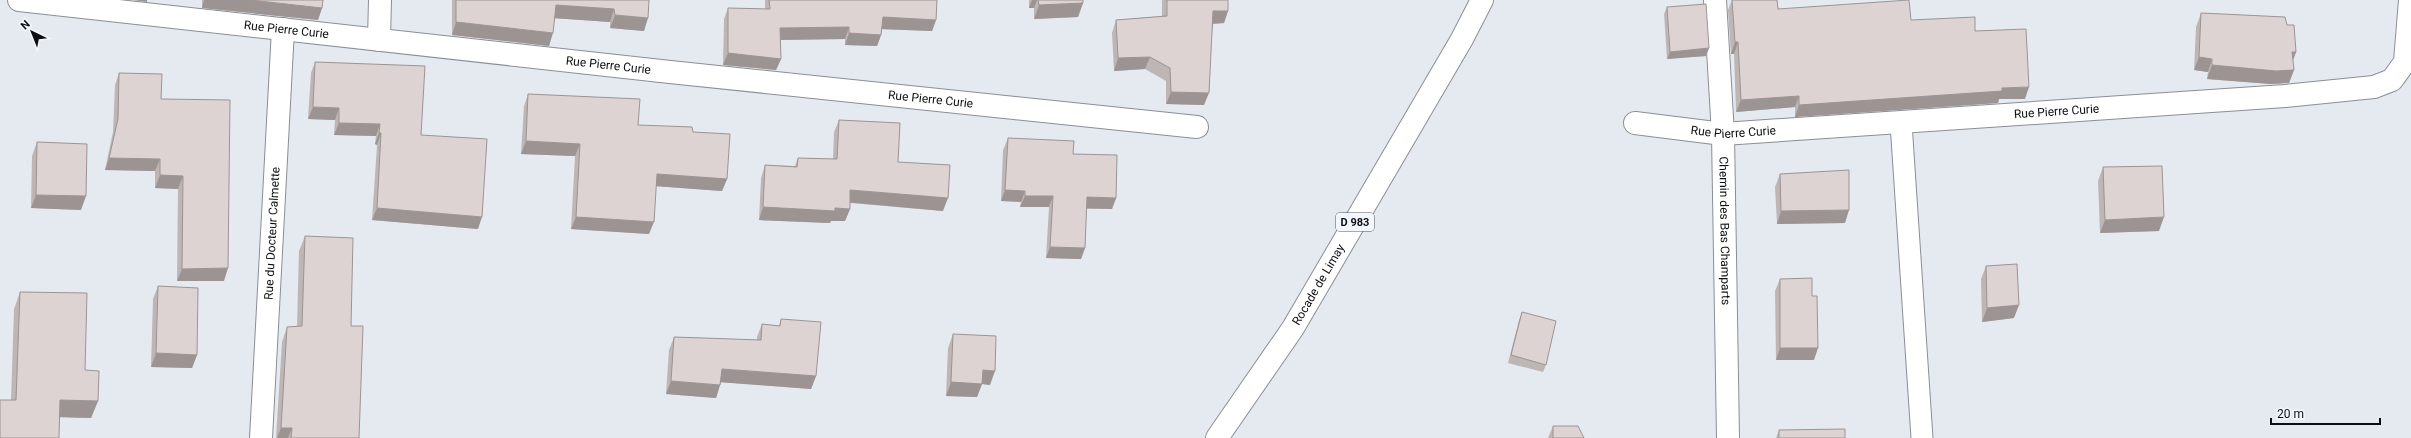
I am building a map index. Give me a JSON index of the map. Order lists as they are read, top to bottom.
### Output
{
  "streets": {
    "street": [
      "Rue Pierre Curie",
      "D 983",
      "Chemin des Bas Champarts",
      "Rue du Docteur Calmette",
      "Rocade de Limay"
    ]
  },
  "crossings": [
    ["Rue Pierre Curie", "Chemin des Bas Champarts"],
    ["Rue Pierre Curie", "Rue du Docteur Calmette"]
  ],
  "scale_bar": "20 m",
  "north": "top left"
}
